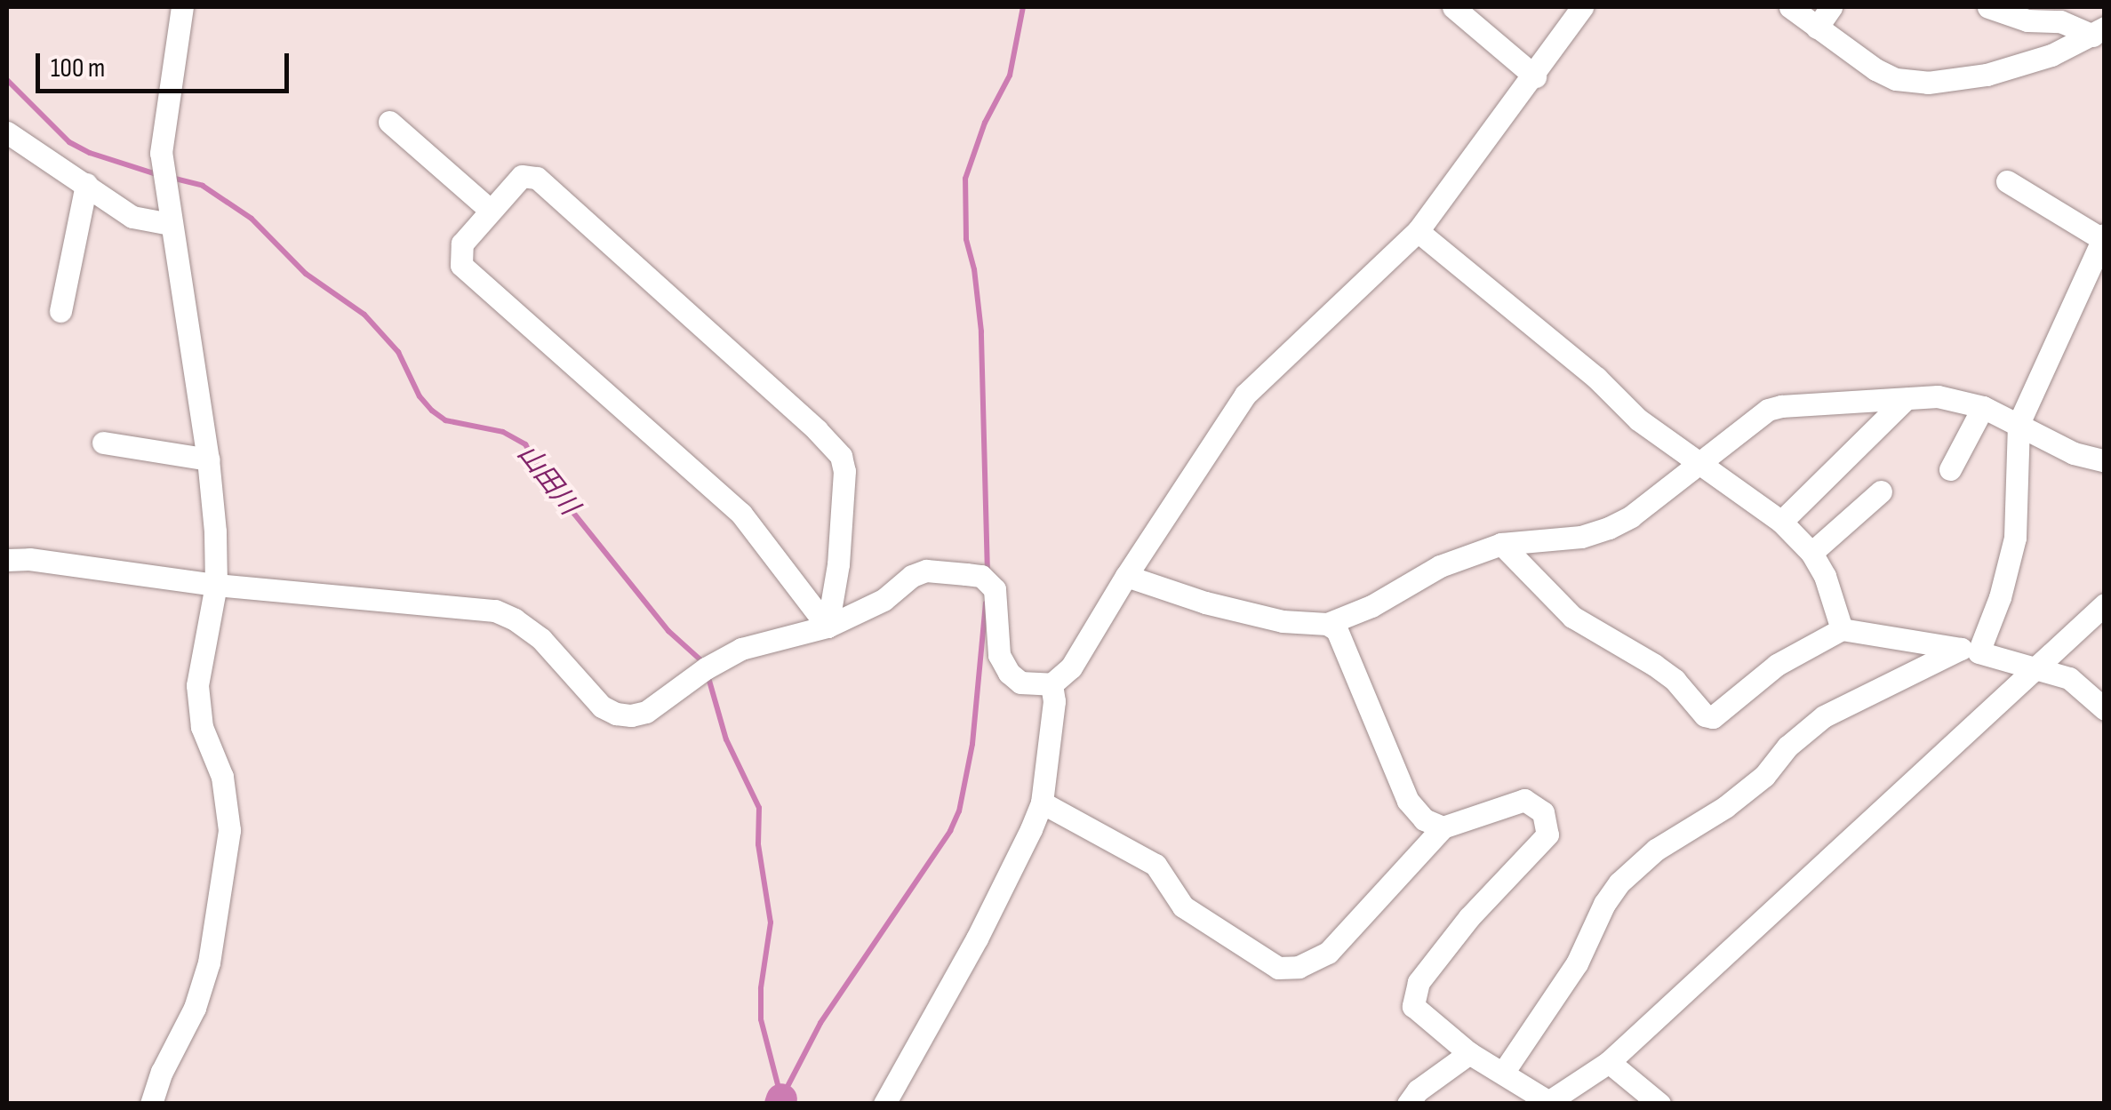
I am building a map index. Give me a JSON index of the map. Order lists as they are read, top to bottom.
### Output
{
  "water": ["山田川"],
  "scale_bar": "100 m"
}
